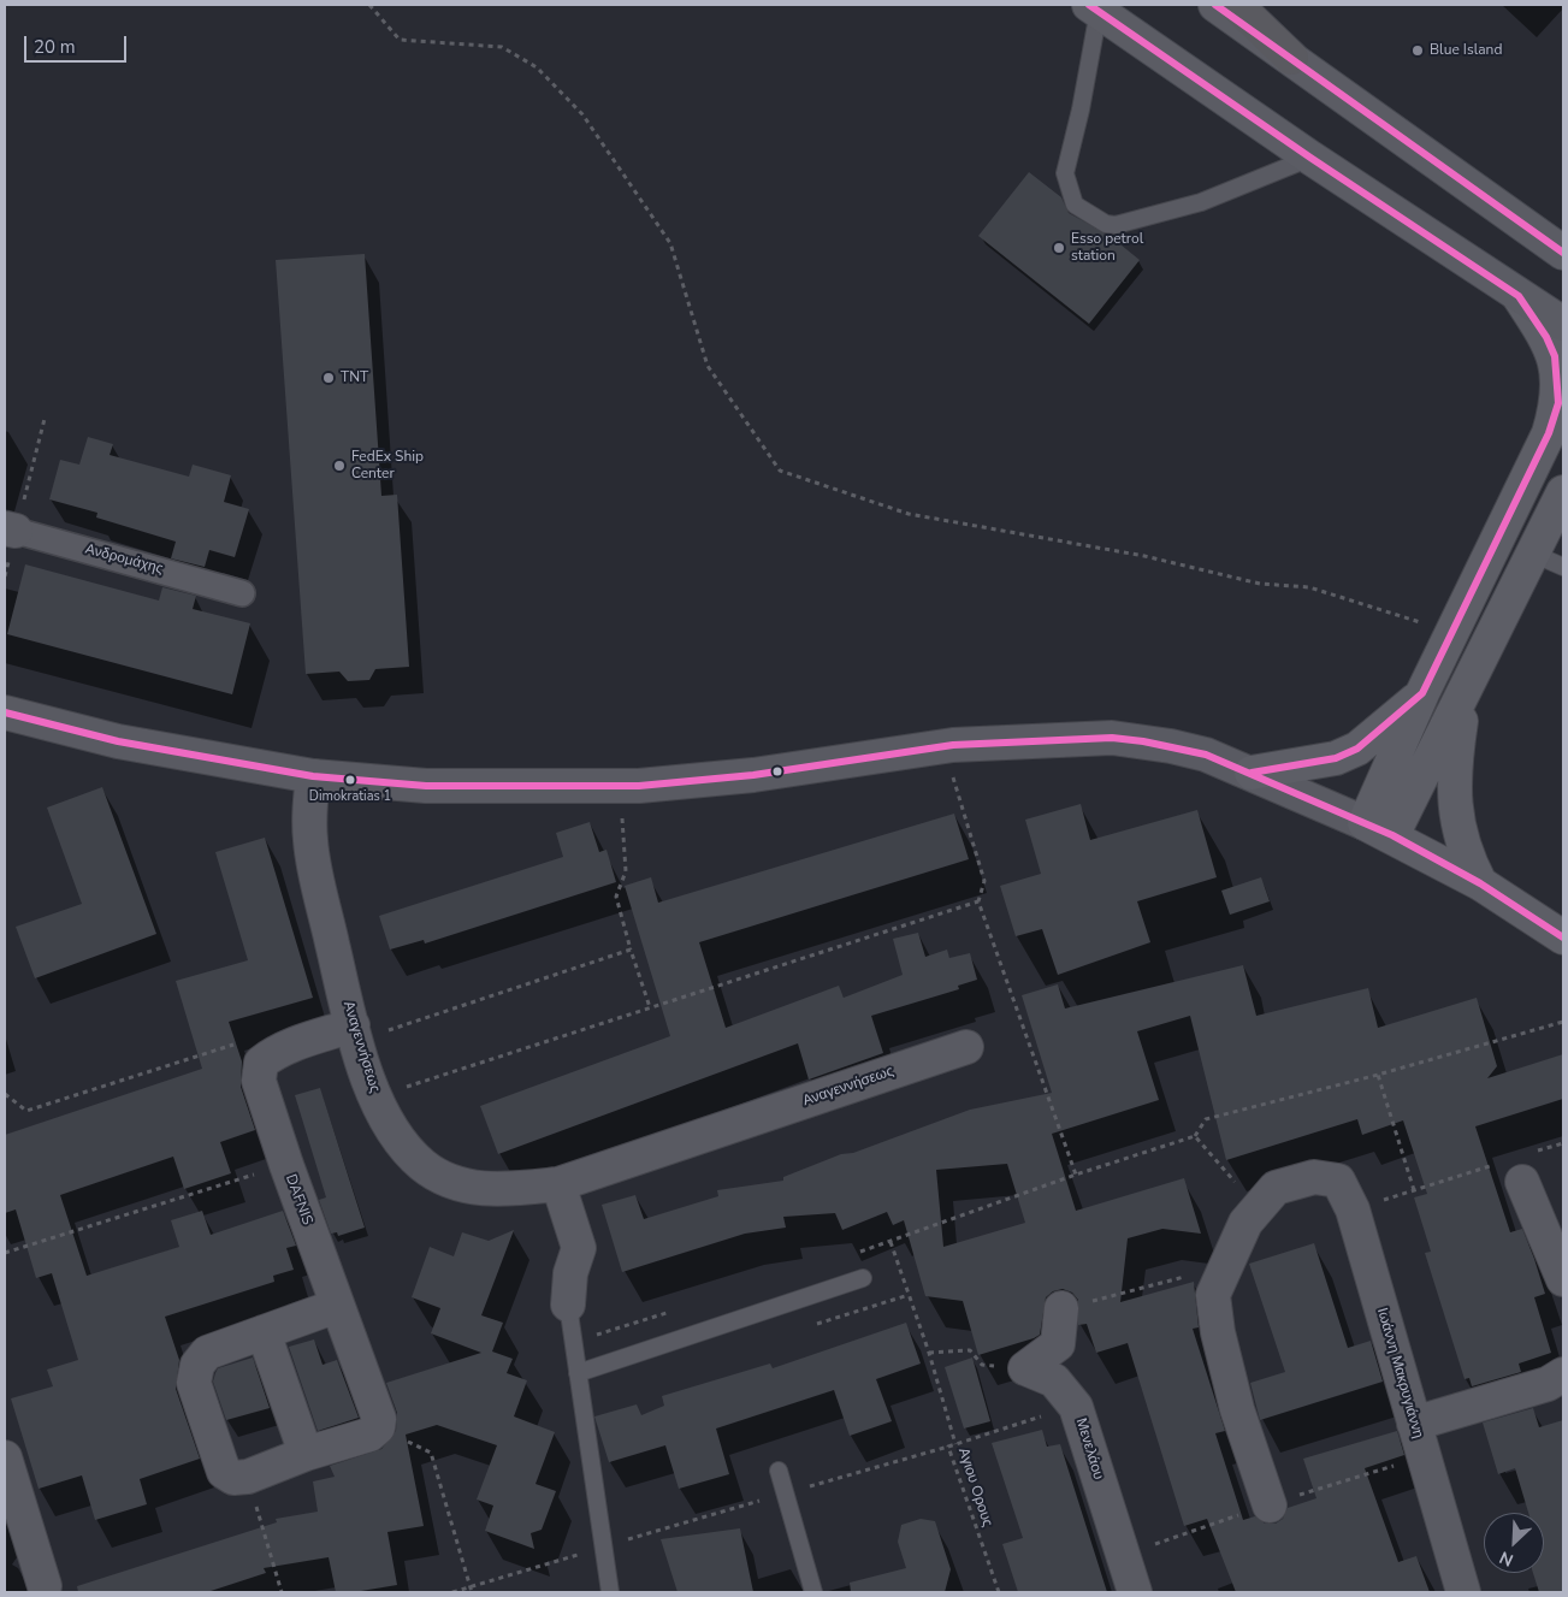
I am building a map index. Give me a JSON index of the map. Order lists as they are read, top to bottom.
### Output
{
  "streets": {
    "street": [
      "Ανδρομάχης",
      "Αναγεννήσεως",
      "DAFNIS",
      "Ιωάννη Μακρυγιάννη",
      "Μενελάου"
    ],
    "path": ["Αγιου Ορους"]
  },
  "crossings": [
    ["Μενελάου", "Αγιου Ορους"]
  ],
  "places": [
    "Blue Island",
    "Esso petrol station",
    "TNT",
    "FedEx Ship Center",
    "Dimokratias 1"
  ],
  "scale_bar": "20 m",
  "north": "bottom left"
}
